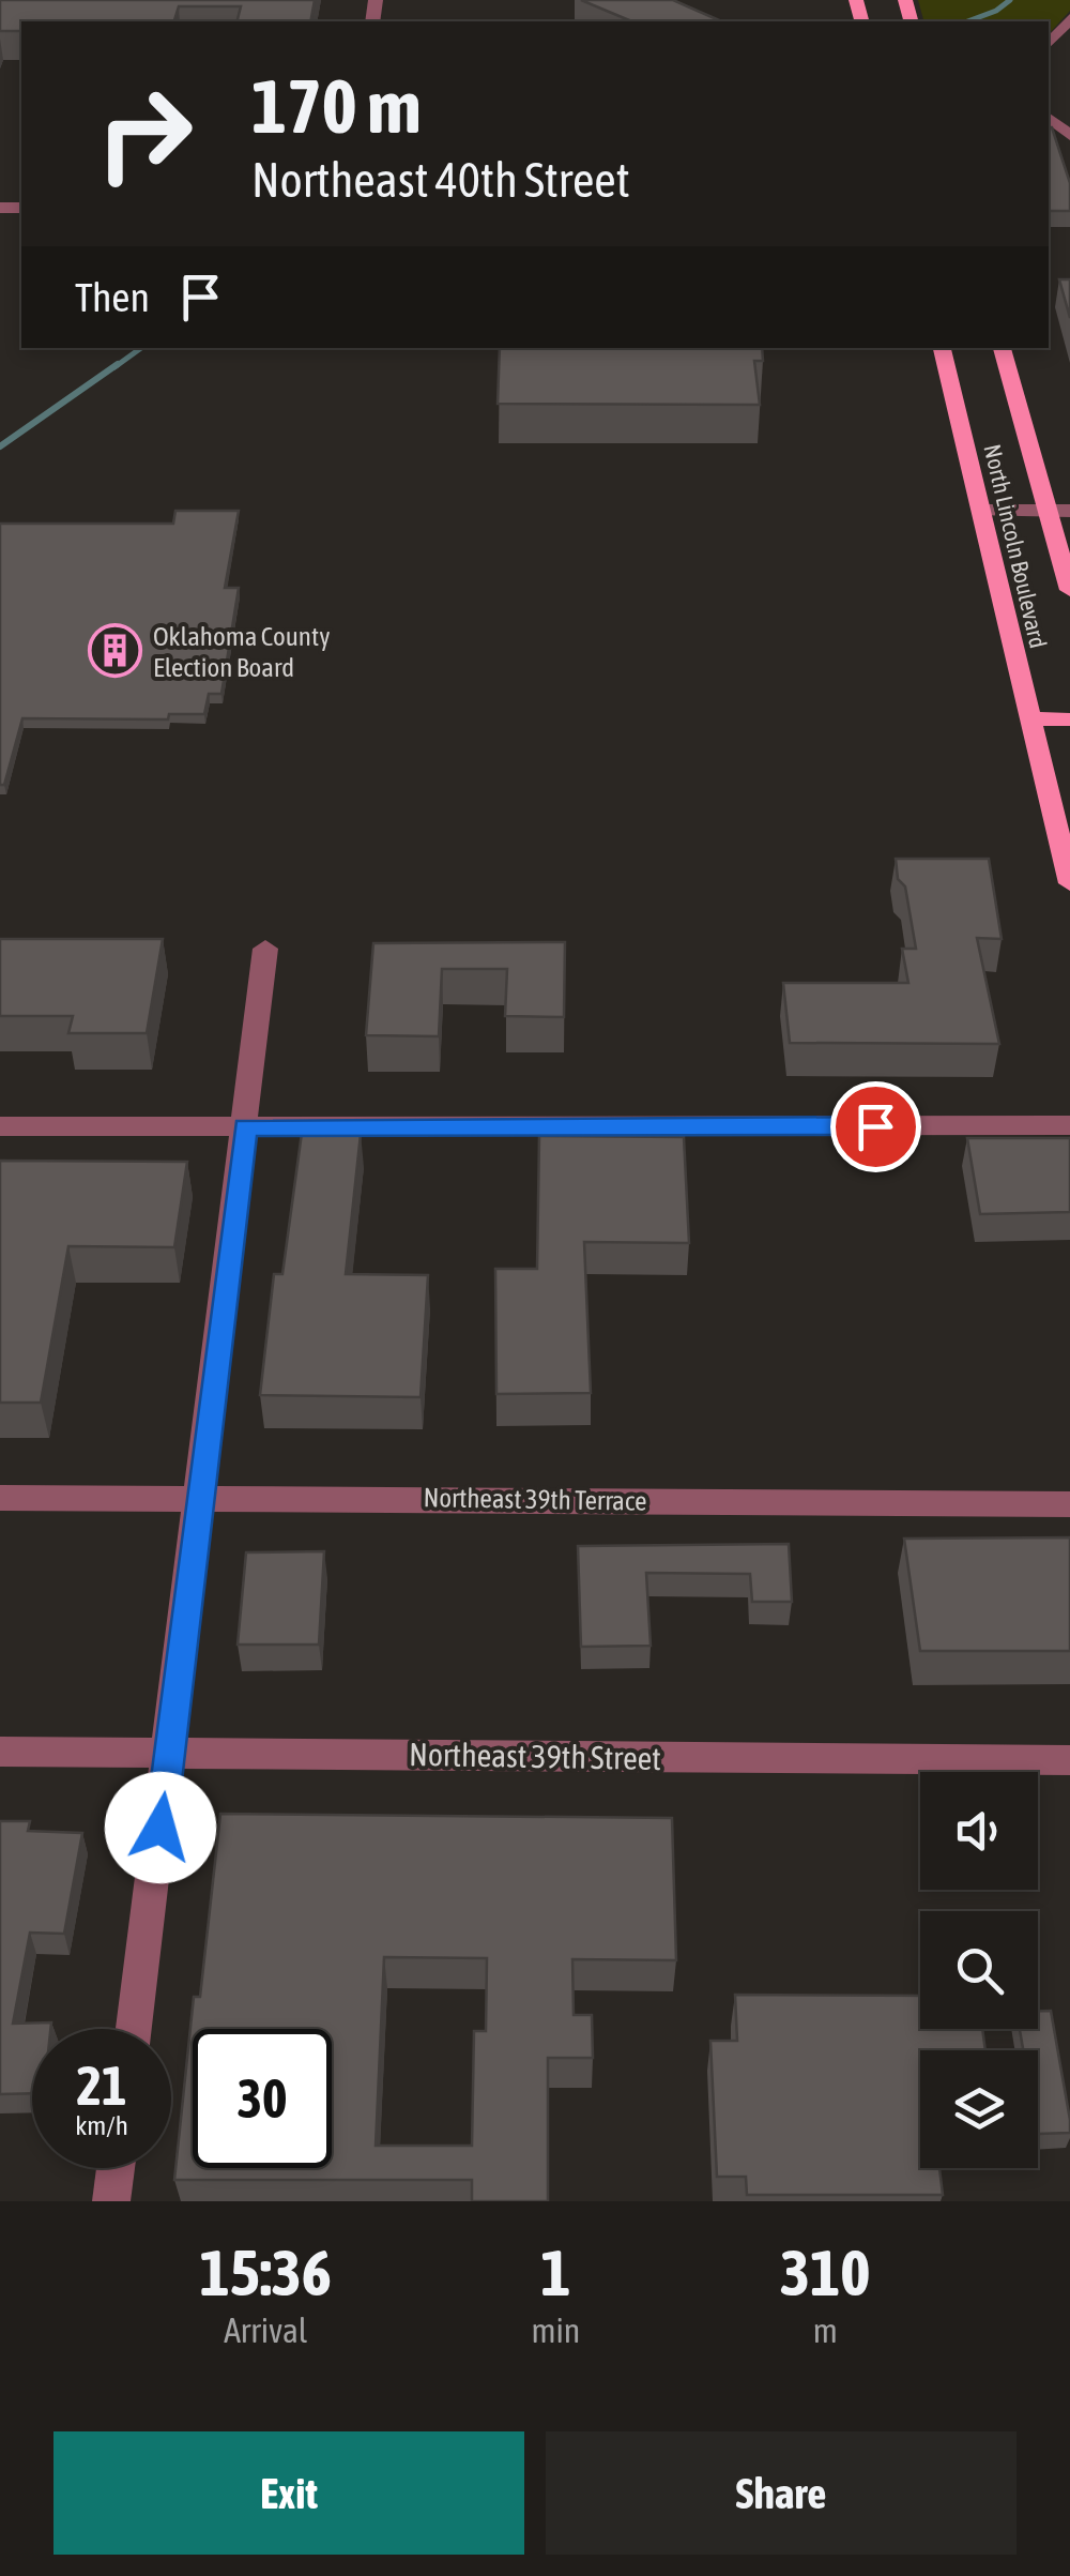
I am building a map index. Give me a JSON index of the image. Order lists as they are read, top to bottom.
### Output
{
  "streets": {
    "main road": ["North Lincoln Boulevard"],
    "street": ["Northeast 39th Terrace", "Northeast 39th Street"]
  },
  "places": {
    "building": ["Oklahoma County Election Board"]
  },
  "page": {
    "turn": ["170 m", "Northeast 40th Street"],
    "then": "Then",
    "speed": "21 km/h",
    "limit": "30",
    "eta": [
      "15:36",
      "Arrival",
      "1",
      "min",
      "310",
      "m"
    ],
    "buttons": ["Exit", "Share"]
  }
}
